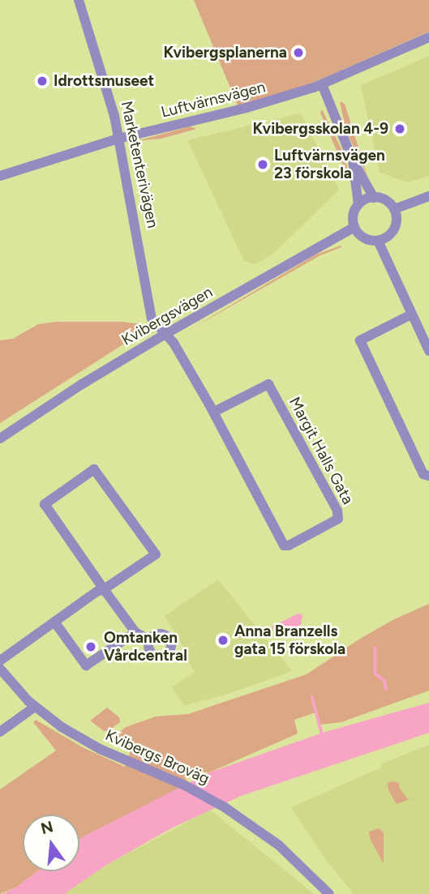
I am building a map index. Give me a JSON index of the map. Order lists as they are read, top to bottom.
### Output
{
  "streets": {
    "street": [
      "Luftvärnsvägen",
      "Marketenterivägen",
      "Kvibergsvägen",
      "Margit Halls Gata",
      "Kvibergs Broväg"
    ]
  },
  "crossings": [
    ["Luftvärnsvägen", "Marketenterivägen"],
    ["Marketenterivägen", "Kvibergsvägen"],
    ["Marketenterivägen", "Margit Halls Gata"],
    ["Kvibergsvägen", "Margit Halls Gata"]
  ],
  "places": [
    "Kvibergsplanerna",
    "Idrottsmuseet",
    "Kvibergsskolan 4-9",
    "Luftvärnsvägen 23 förskola",
    "Anna Branzells gata 15 förskola",
    "Omtanken Vårdcentral"
  ],
  "north": "top"
}
